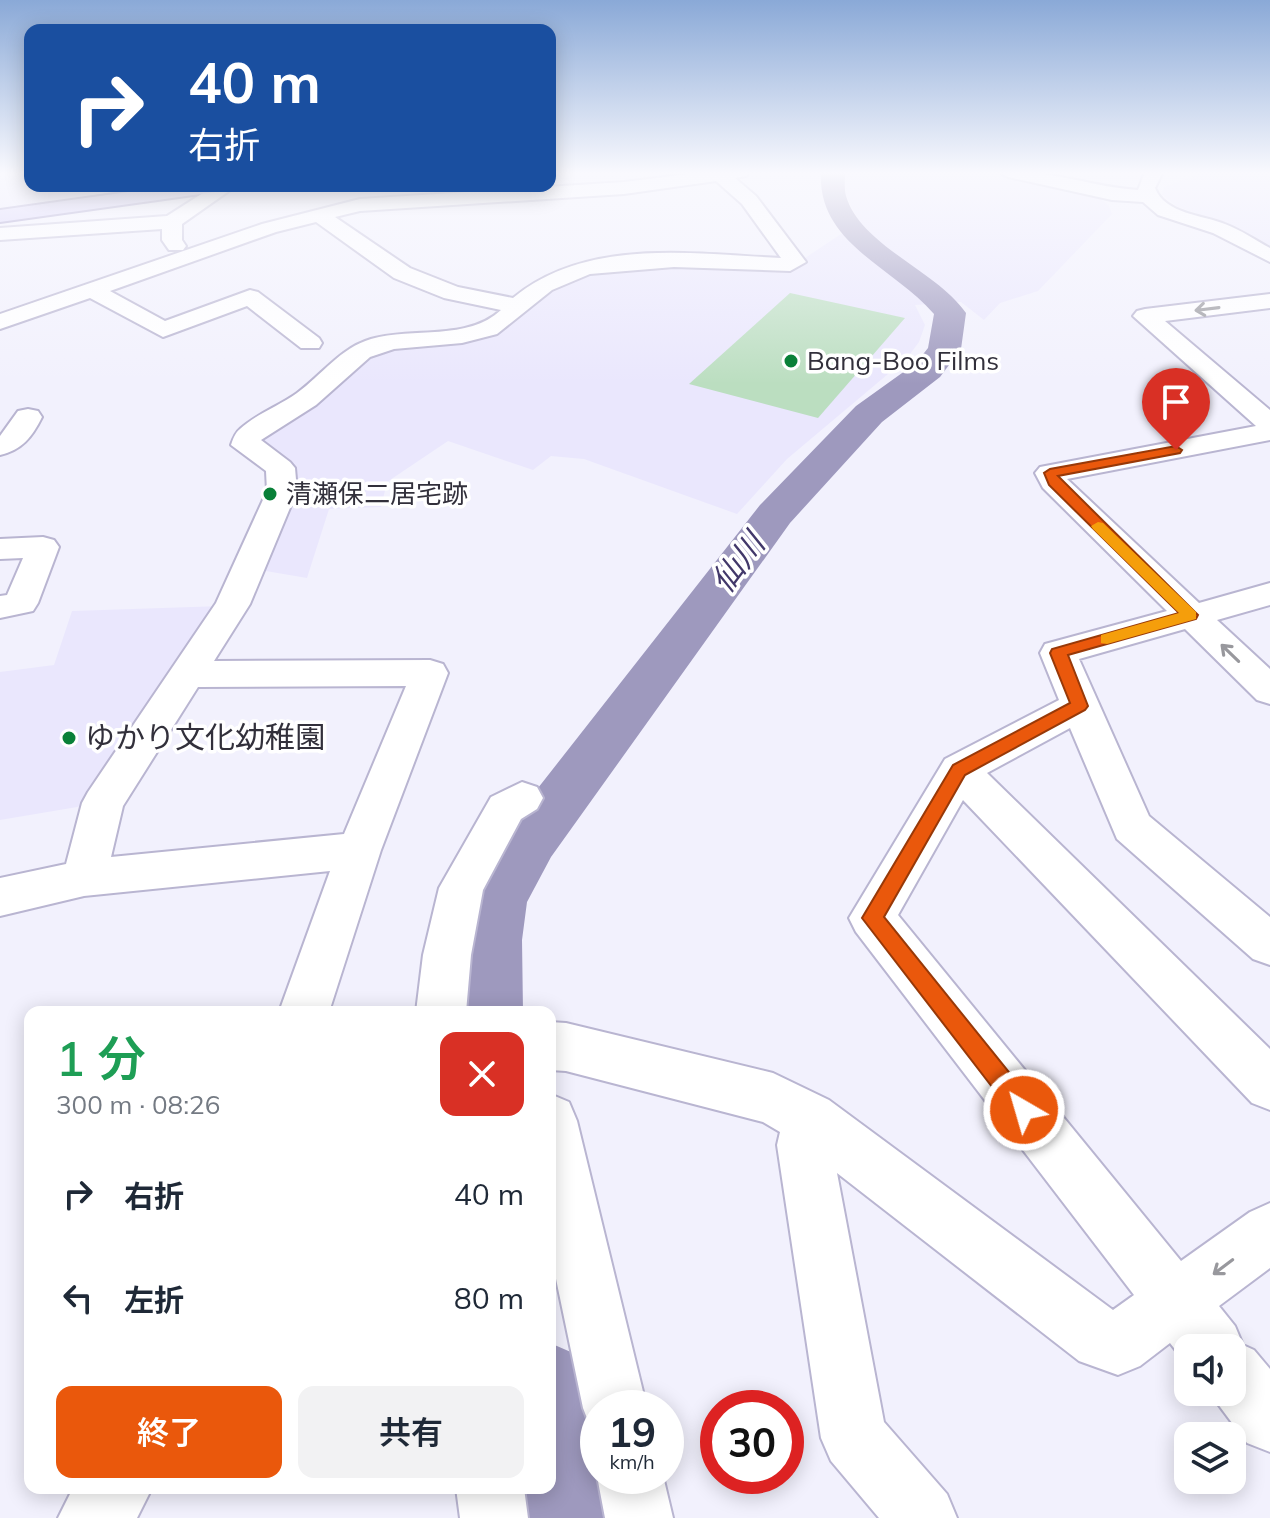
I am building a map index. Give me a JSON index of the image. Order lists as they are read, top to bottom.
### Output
{
  "water": ["仙川"],
  "places": ["Bang-Boo Films", "清瀬保二居宅跡", "ゆかり文化幼稚園"],
  "page": {
    "turn": ["40 m", "右折"],
    "heading": ["1 分", "300 m · 08:26"],
    "list": [
      {
        "name": "右折",
        "value": "40 m"
      },
      {
        "name": "左折",
        "value": "80 m"
      }
    ],
    "buttons": ["終了", "共有"],
    "speed": "19 km/h",
    "limit": "30"
  }
}
